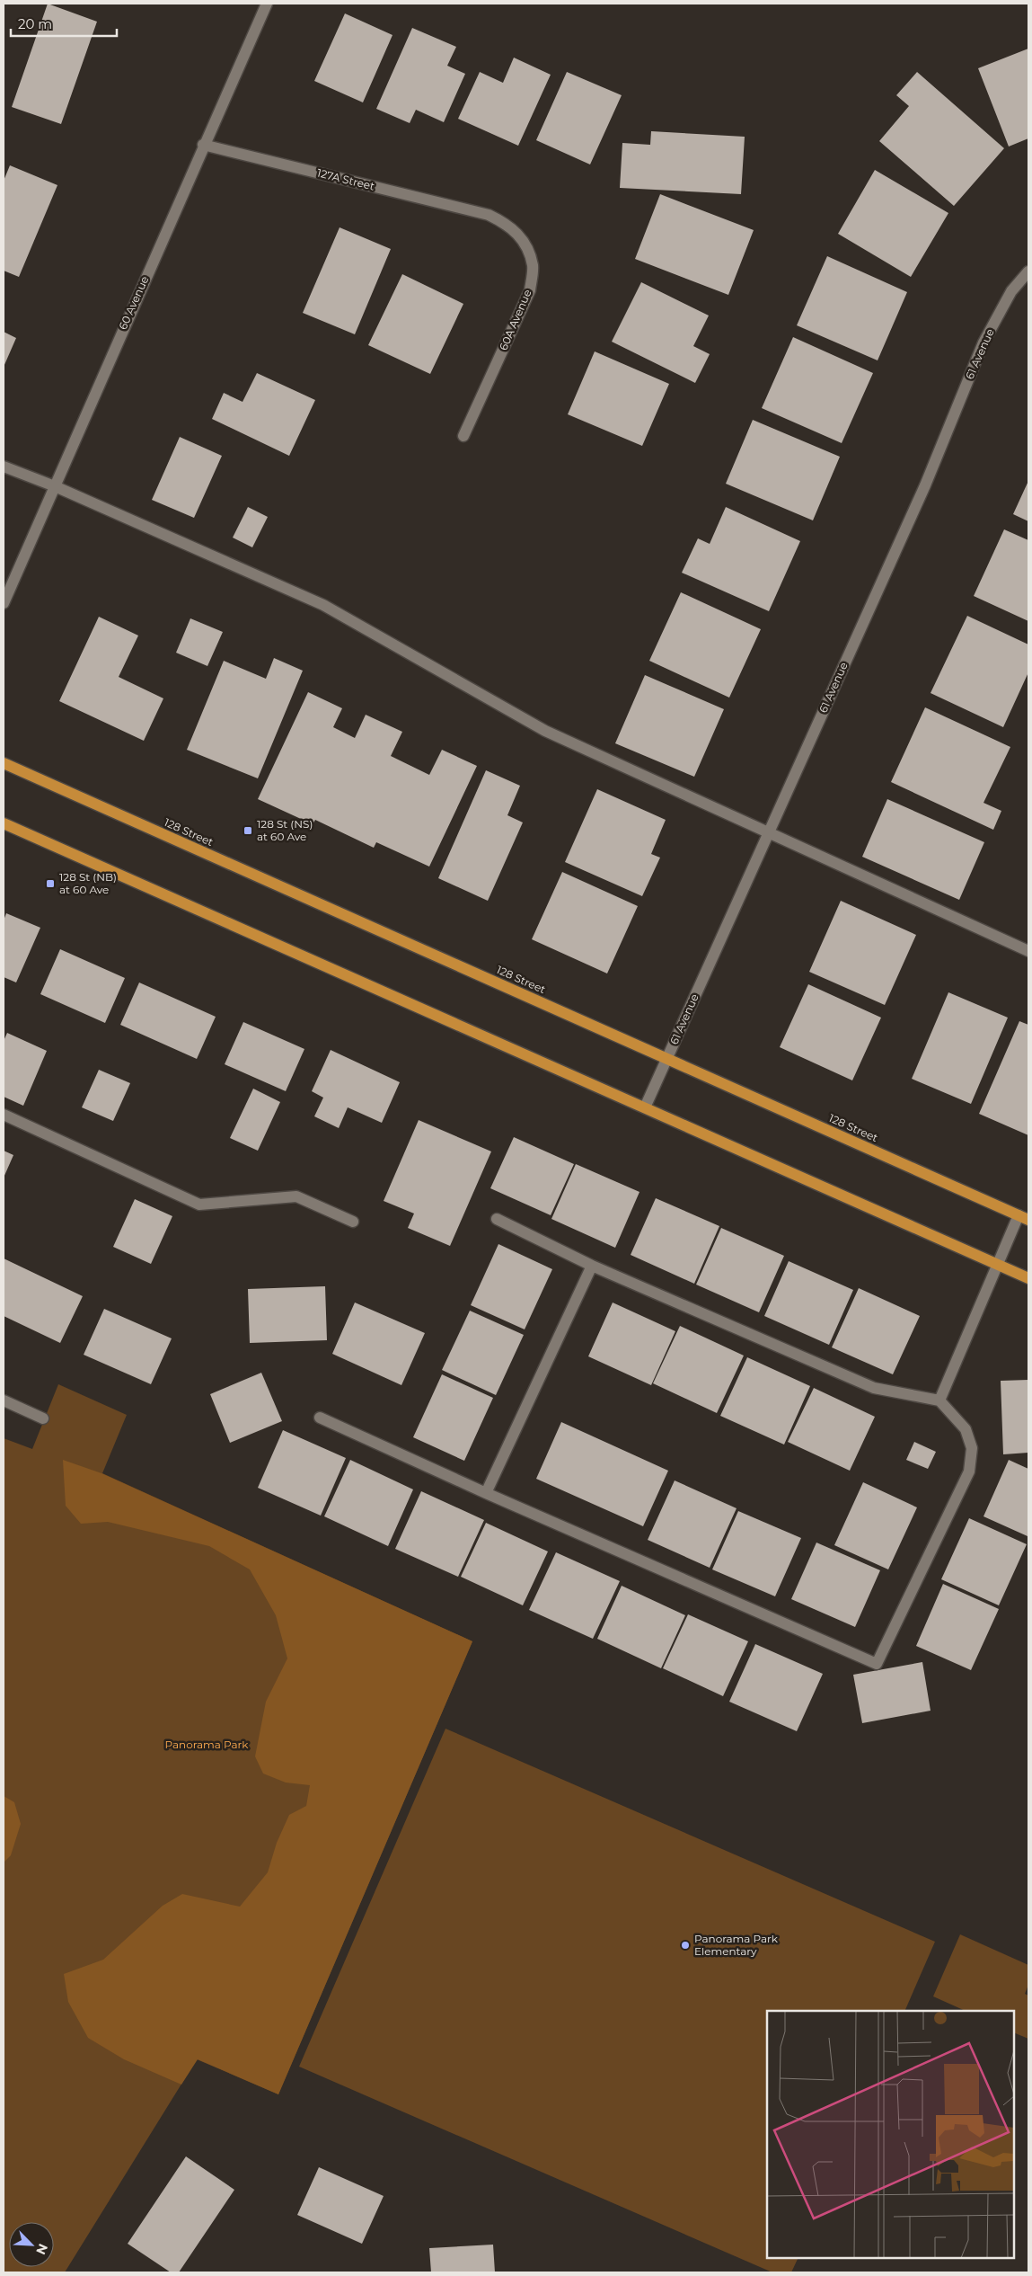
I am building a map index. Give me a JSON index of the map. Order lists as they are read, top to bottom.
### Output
{
  "streets": {
    "main road": ["128 Street"],
    "street": [
      "127A Street",
      "60 Avenue",
      "60A Avenue",
      "61 Avenue"
    ]
  },
  "crossings": [
    ["127A Street", "60 Avenue"],
    ["127A Street", "60A Avenue"],
    ["61 Avenue", "128 Street"]
  ],
  "parks": ["Panorama Park"],
  "places": {
    "transit": ["128 St (NS) at 60 Ave", "128 St (NB) at 60 Ave"],
    "other": ["Panorama Park Elementary"]
  },
  "scale_bar": "20 m",
  "north": "bottom right"
}
